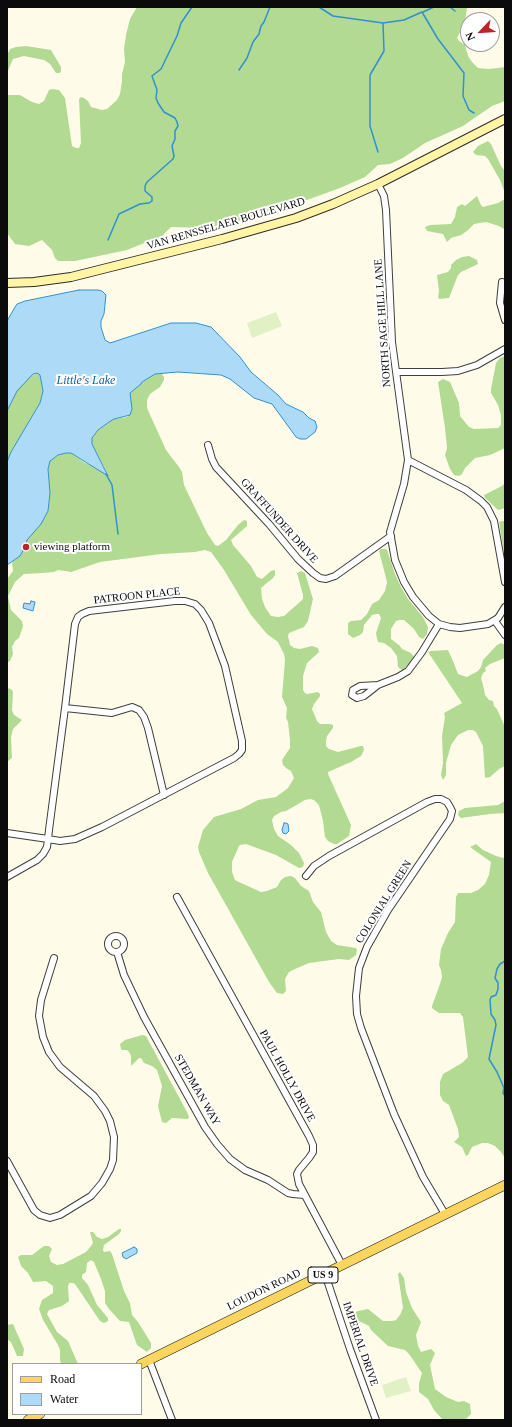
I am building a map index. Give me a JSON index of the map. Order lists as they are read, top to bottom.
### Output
{
  "streets": {
    "main road": ["VAN RENSSELAER BOULEVARD", "US 9", "LOUDON ROAD"],
    "street": [
      "NORTH SAGE HILL LANE",
      "GRAFFUNDER DRIVE",
      "PATROON PLACE",
      "COLONIAL GREEN",
      "PAUL HOLLY DRIVE",
      "STEDMAN WAY",
      "IMPERIAL DRIVE"
    ]
  },
  "crossings": [
    ["VAN RENSSELAER BOULEVARD", "NORTH SAGE HILL LANE"],
    ["NORTH SAGE HILL LANE", "GRAFFUNDER DRIVE"],
    ["COLONIAL GREEN", "LOUDON ROAD"],
    ["PAUL HOLLY DRIVE", "STEDMAN WAY"],
    ["PAUL HOLLY DRIVE", "LOUDON ROAD"],
    ["LOUDON ROAD", "IMPERIAL DRIVE"]
  ],
  "water": ["Little's Lake"],
  "places": ["viewing platform"],
  "legend": ["Road", "Water"],
  "north": "bottom left"
}
